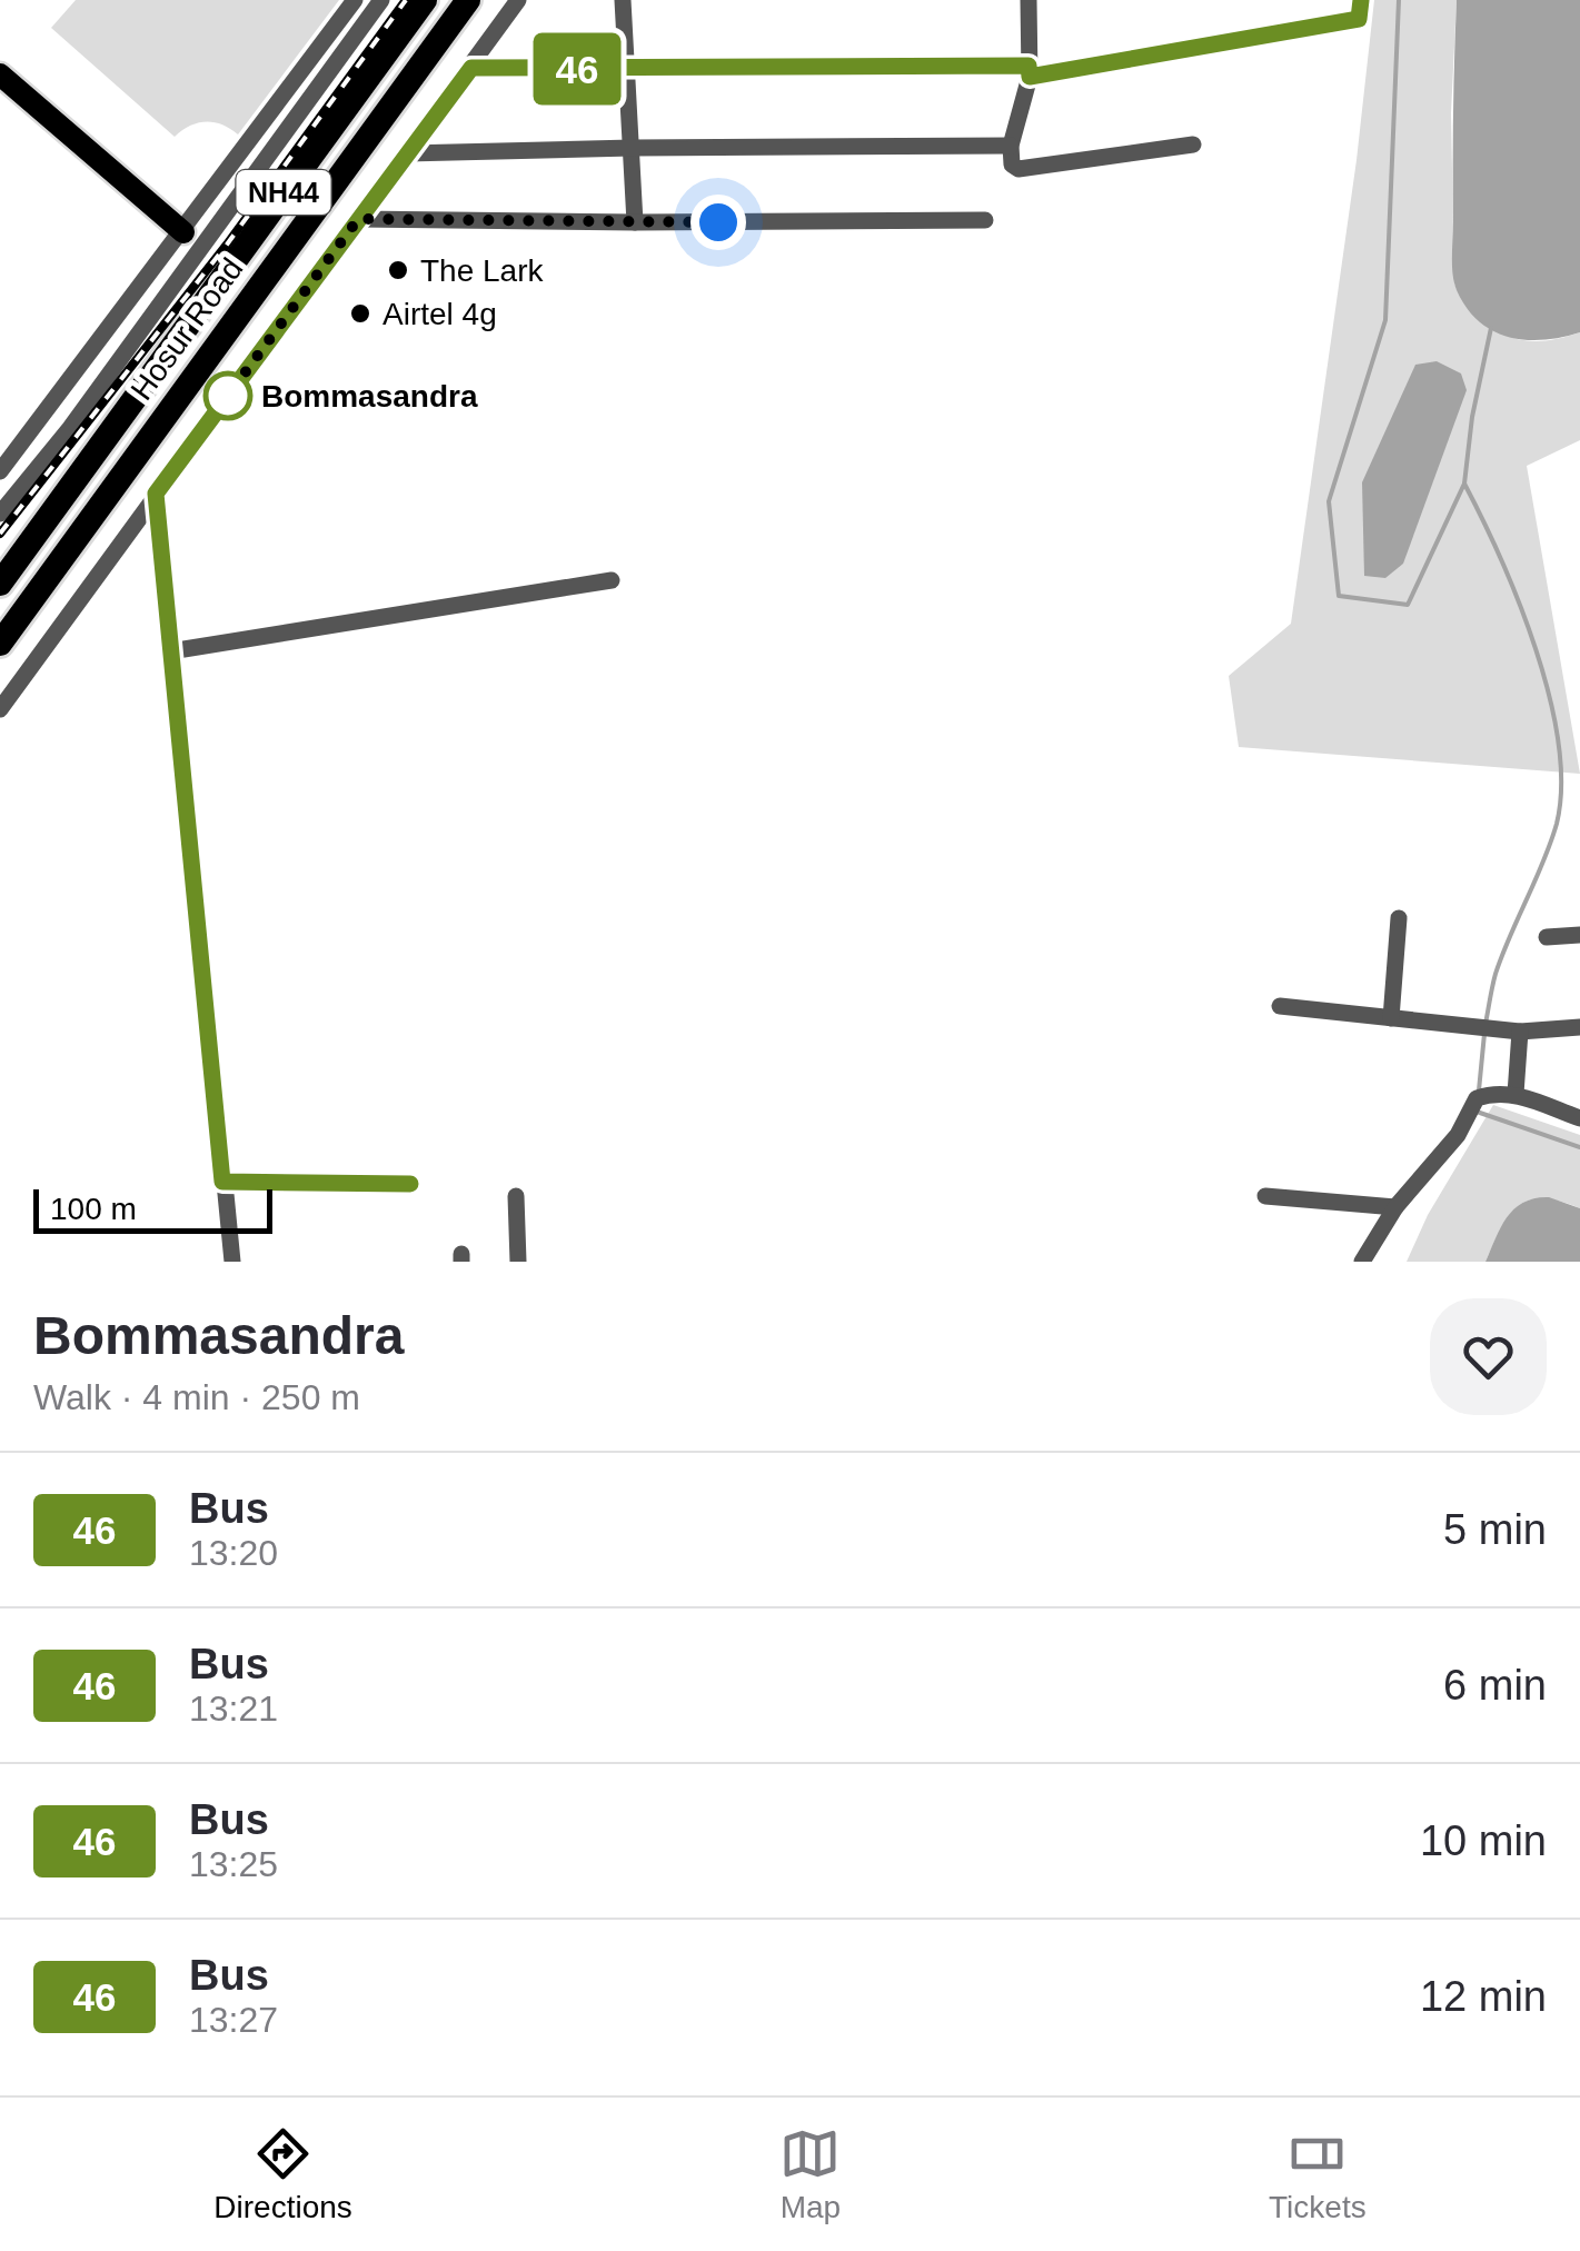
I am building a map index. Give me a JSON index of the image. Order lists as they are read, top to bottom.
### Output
{
  "streets": {
    "highway": ["NH44", "Hosur Road"]
  },
  "places": ["The Lark", "Airtel 4g", "Bommasandra"],
  "lines": ["bus line 46"],
  "scale_bar": "100 m",
  "page": {
    "on_map": "46",
    "scale": "100 m",
    "heading": ["Bommasandra", "Walk · 4 min · 250 m"],
    "list": [
      {
        "mark": "46",
        "name": "Bus",
        "note": "13:20",
        "value": "5 min"
      },
      {
        "mark": "46",
        "name": "Bus",
        "note": "13:21",
        "value": "6 min"
      },
      {
        "mark": "46",
        "name": "Bus",
        "note": "13:25",
        "value": "10 min"
      },
      {
        "mark": "46",
        "name": "Bus",
        "note": "13:27",
        "value": "12 min"
      }
    ],
    "tabs": ["Directions", "Map", "Tickets"]
  }
}
